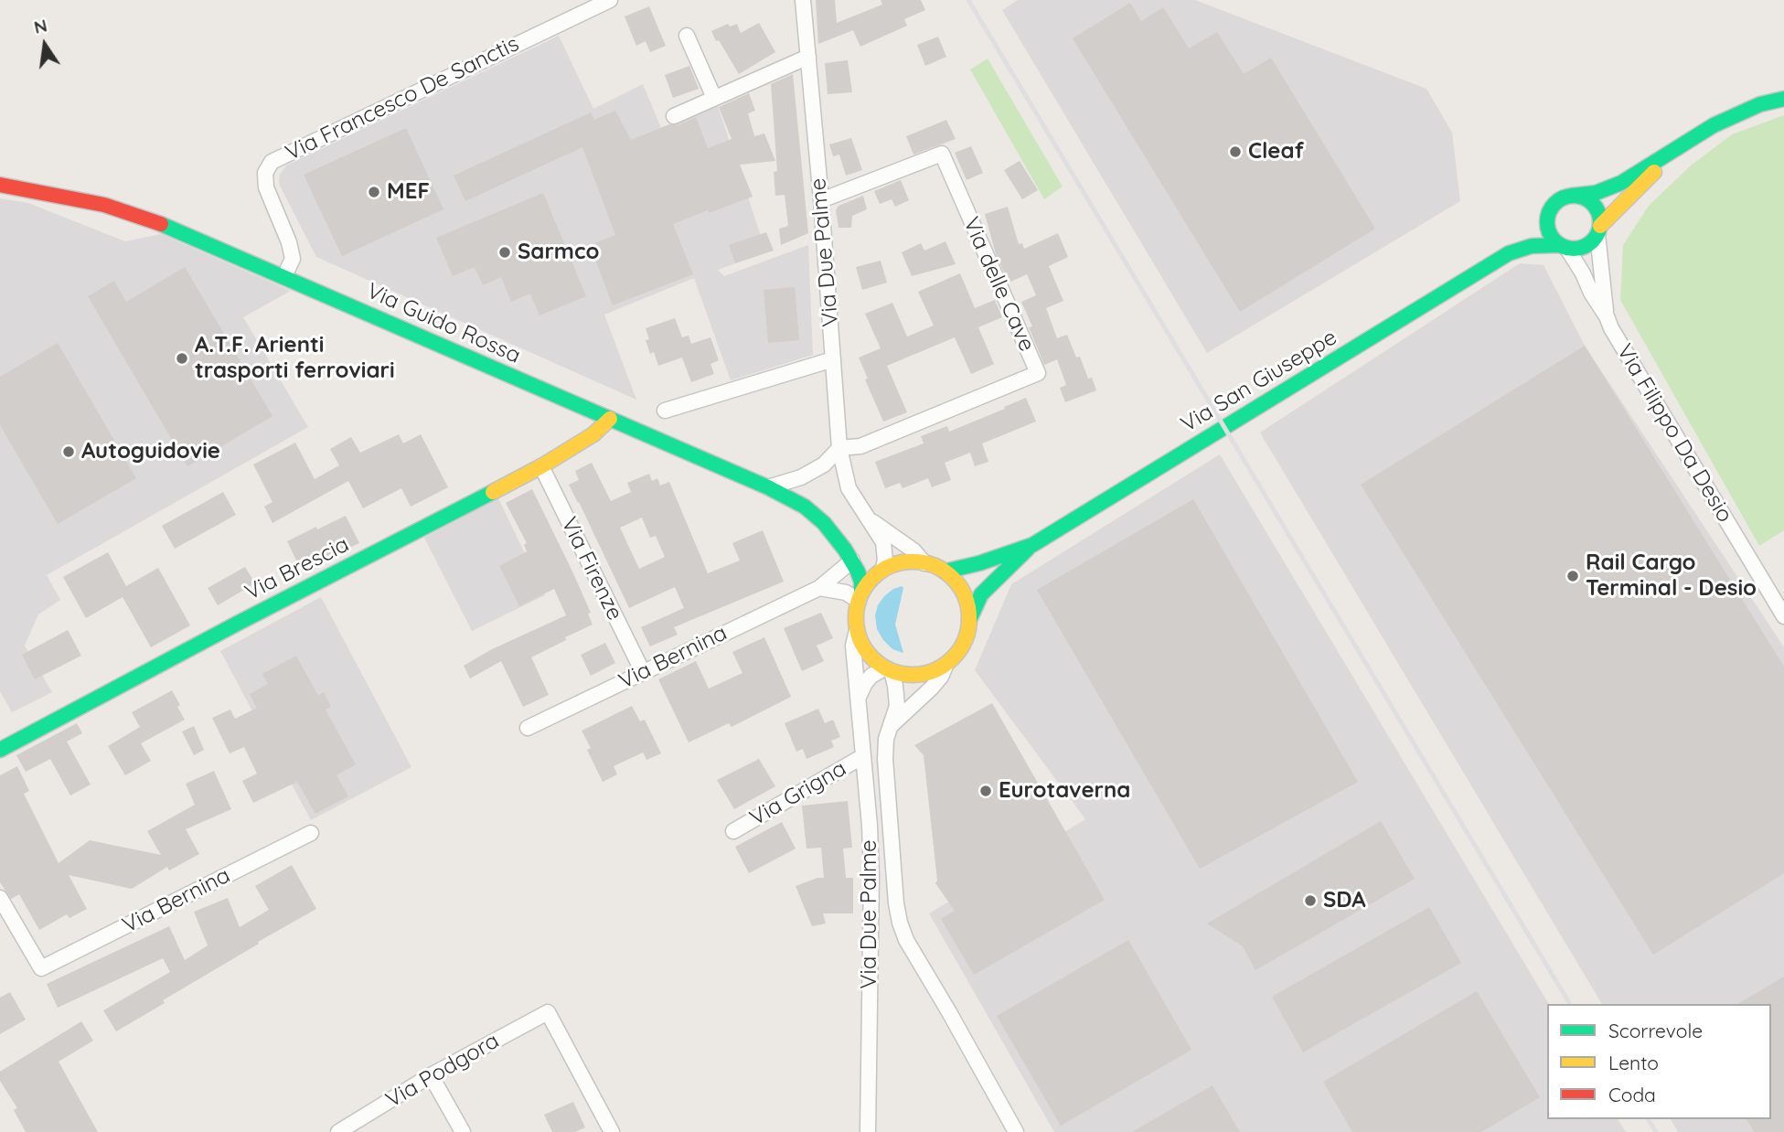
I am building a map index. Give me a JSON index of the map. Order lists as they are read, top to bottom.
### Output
{
  "streets": {
    "street": [
      "Via Francesco De Sanctis",
      "Via Due Palme",
      "Via delle Cave",
      "Via Guido Rossa",
      "Via San Giuseppe",
      "Via Filippo Da Desio",
      "Via Brescia",
      "Via Firenze",
      "Via Bernina",
      "Via Grigna",
      "Via Podgora"
    ]
  },
  "crossings": [
    ["Via Francesco De Sanctis", "Via Guido Rossa"],
    ["Via Due Palme", "Via delle Cave"],
    ["Via Due Palme", "Via Guido Rossa"],
    ["Via Due Palme", "Via San Giuseppe"],
    ["Via Due Palme", "Via Grigna"],
    ["Via Guido Rossa", "Via San Giuseppe"],
    ["Via Guido Rossa", "Via Brescia"],
    ["Via Guido Rossa", "Via Bernina"],
    ["Via Brescia", "Via Firenze"],
    ["Via Firenze", "Via Bernina"]
  ],
  "places": [
    "Cleaf",
    "MEF",
    "Sarmco",
    "A.T.F. Arienti trasporti ferroviari",
    "Autoguidovie",
    "Rail Cargo Terminal - Desio",
    "Eurotaverna",
    "SDA"
  ],
  "legend": ["Scorrevole", "Lento", "Coda"],
  "north": "top"
}
